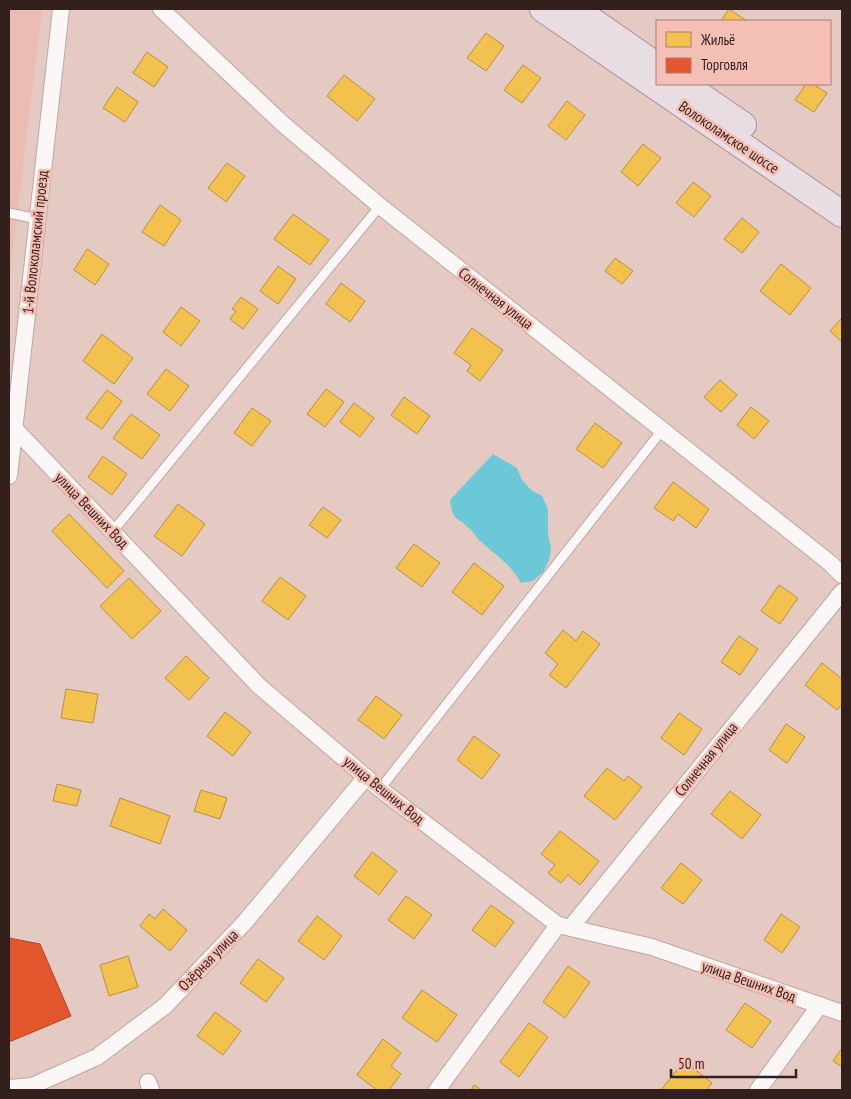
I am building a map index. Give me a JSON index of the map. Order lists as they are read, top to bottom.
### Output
{
  "streets": {
    "main road": ["Волоколамское шоссе"],
    "street": [
      "1-й Волоколамский проезд",
      "Солнечная улица",
      "улица Вешних Вод",
      "Озёрная улица"
    ]
  },
  "crossings": [
    ["1-й Волоколамский проезд", "улица Вешних Вод"],
    ["Солнечная улица", "улица Вешних Вод"],
    ["улица Вешних Вод", "Озёрная улица"]
  ],
  "legend": ["Жильё", "Торговля"],
  "scale_bar": "50 m"
}
